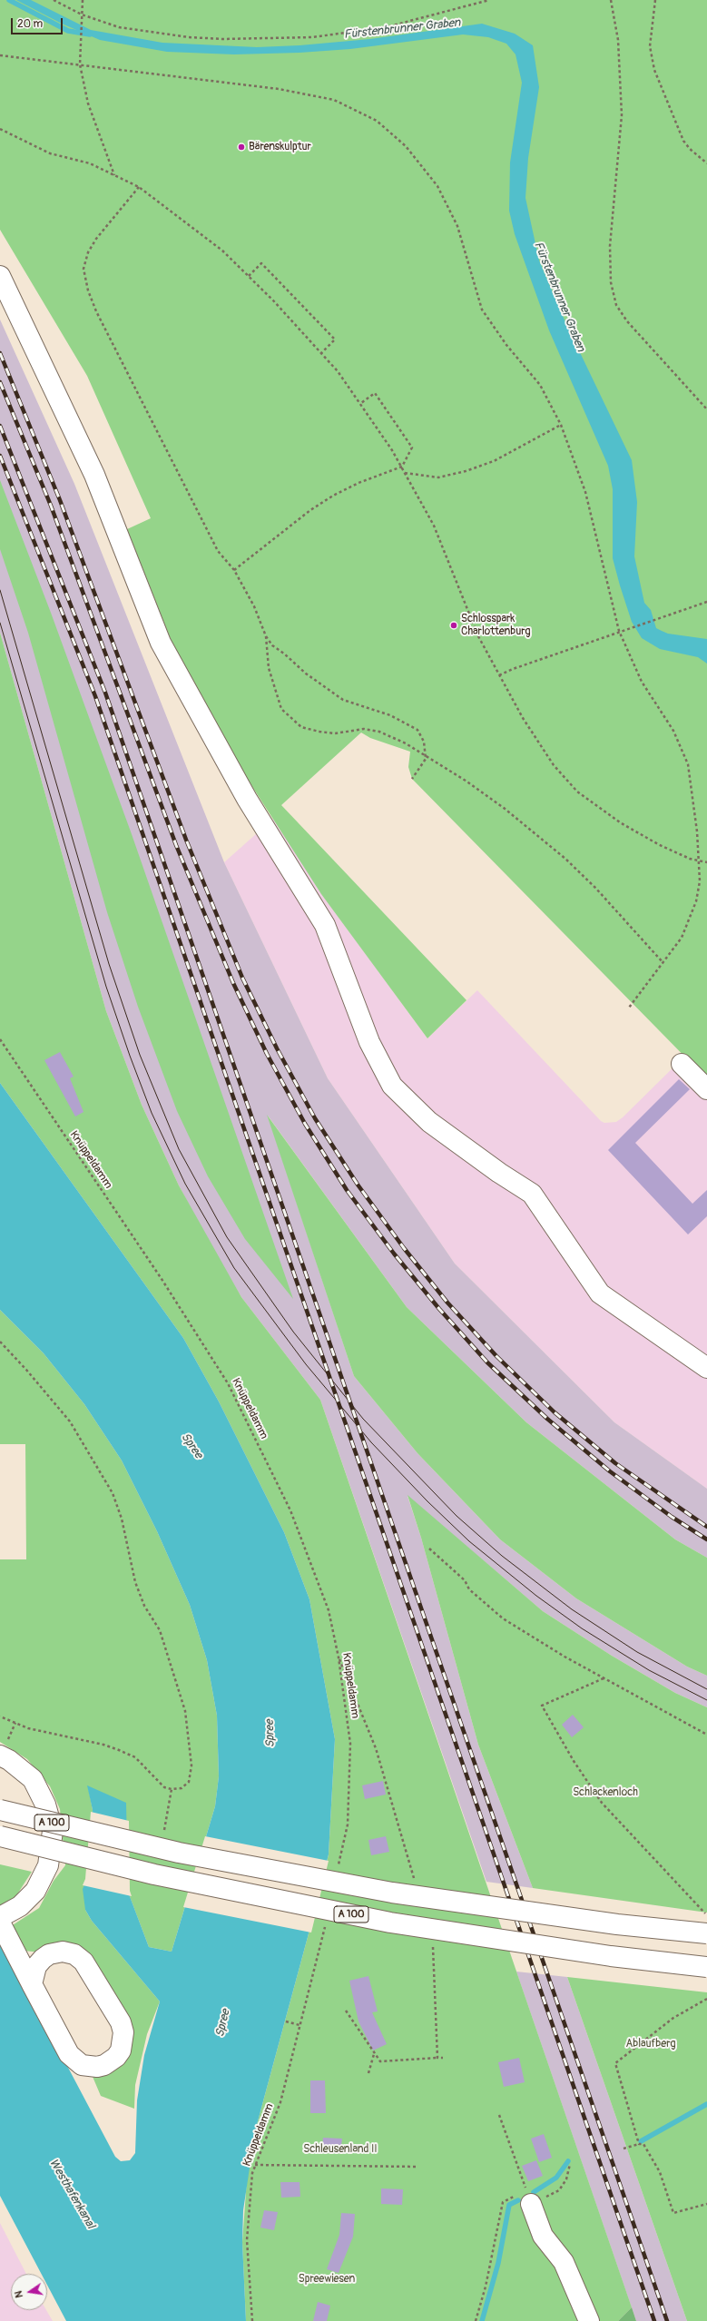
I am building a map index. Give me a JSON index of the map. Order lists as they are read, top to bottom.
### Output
{
  "streets": {
    "main road": ["A 100"],
    "path": ["Knüppeldamm"]
  },
  "water": ["Fürstenbrunner Graben", "Spree", "Westhafenkanal"],
  "parks": [
    "Schlackenloch",
    "Ablaufberg",
    "Schleusenland II",
    "Spreewiesen"
  ],
  "places": ["Bärenskulptur", "Schlosspark Charlottenburg"],
  "scale_bar": "20 m",
  "north": "left"
}
